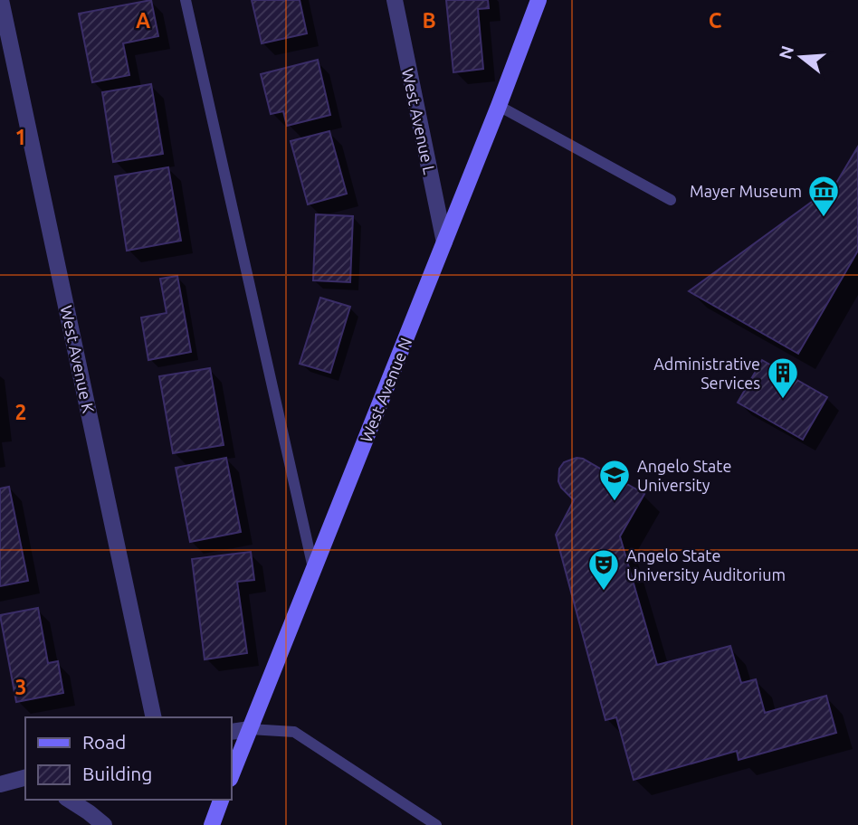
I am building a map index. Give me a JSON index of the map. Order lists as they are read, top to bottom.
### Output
{
  "streets": {
    "main road": ["West Avenue N"],
    "street": ["West Avenue L", "West Avenue K"]
  },
  "crossings": [
    ["West Avenue L", "West Avenue N"]
  ],
  "places": {
    "museum": ["Mayer Museum"],
    "building": ["Administrative Services"],
    "school or university": ["Angelo State University"],
    "theatre": ["Angelo State University Auditorium"]
  },
  "legend": ["Road", "Building"],
  "north": "left",
  "grid": {
    "columns": ["A", "B", "C"],
    "rows": ["1", "2", "3"]
  }
}
